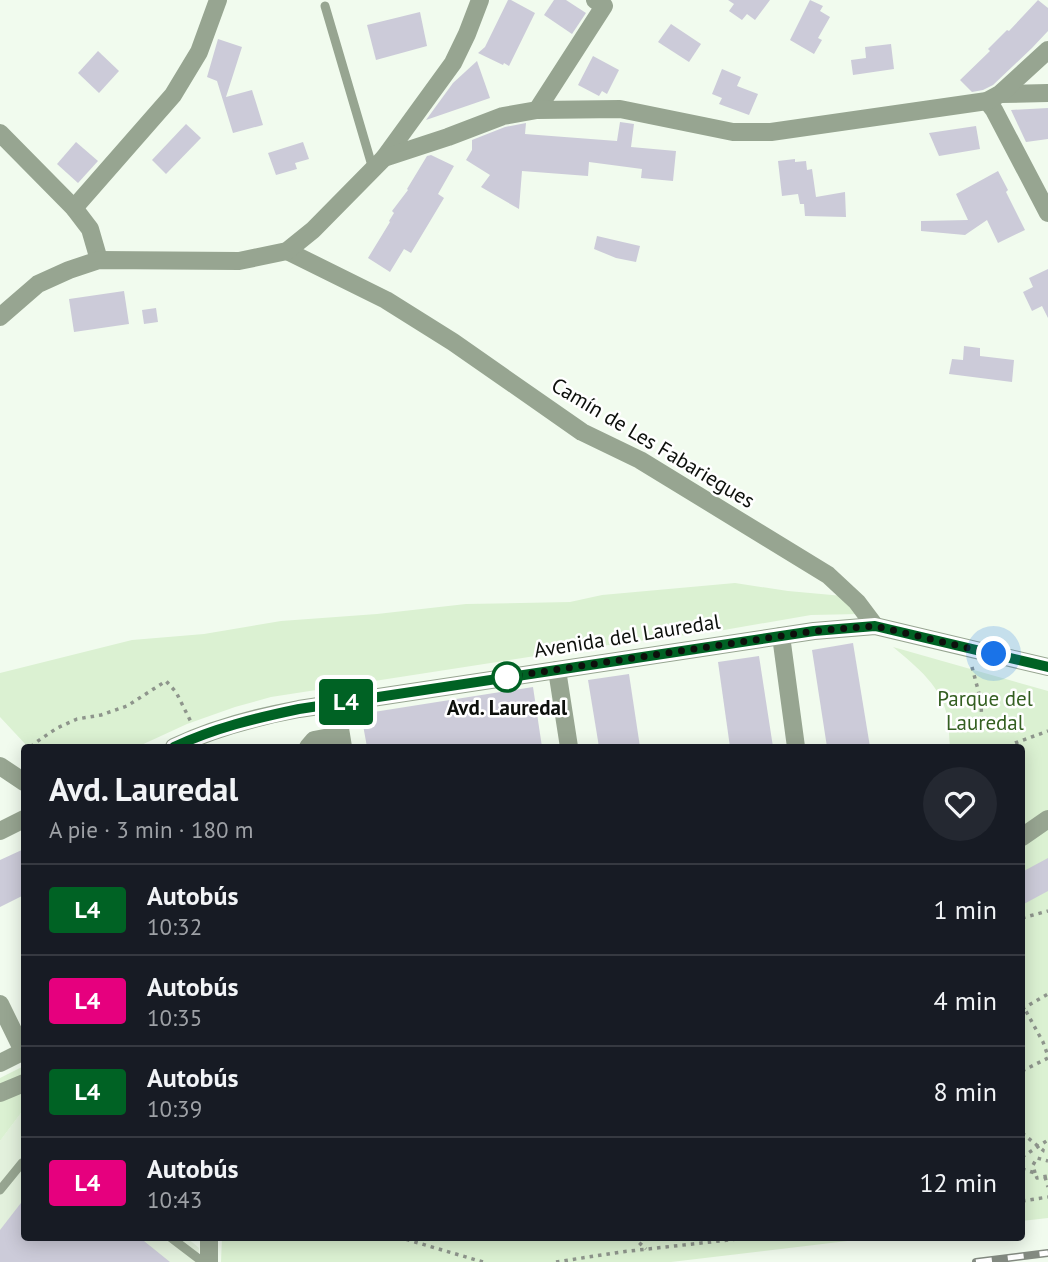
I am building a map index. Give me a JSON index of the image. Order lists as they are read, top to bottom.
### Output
{
  "streets": {
    "street": ["Camín de Les Fabariegues", "Avenida del Lauredal"]
  },
  "crossings": [
    ["Camín de Les Fabariegues", "Avenida del Lauredal"]
  ],
  "parks": ["Parque del Lauredal"],
  "places": ["Avd. Lauredal"],
  "lines": ["bus line L4"],
  "page": {
    "on_map": "L4",
    "heading": ["Avd. Lauredal", "A pie · 3 min · 180 m"],
    "list": [
      {
        "mark": "L4",
        "name": "Autobús",
        "note": "10:32",
        "value": "1 min"
      },
      {
        "mark": "L4",
        "name": "Autobús",
        "note": "10:35",
        "value": "4 min"
      },
      {
        "mark": "L4",
        "name": "Autobús",
        "note": "10:39",
        "value": "8 min"
      },
      {
        "mark": "L4",
        "name": "Autobús",
        "note": "10:43",
        "value": "12 min"
      }
    ]
  }
}
